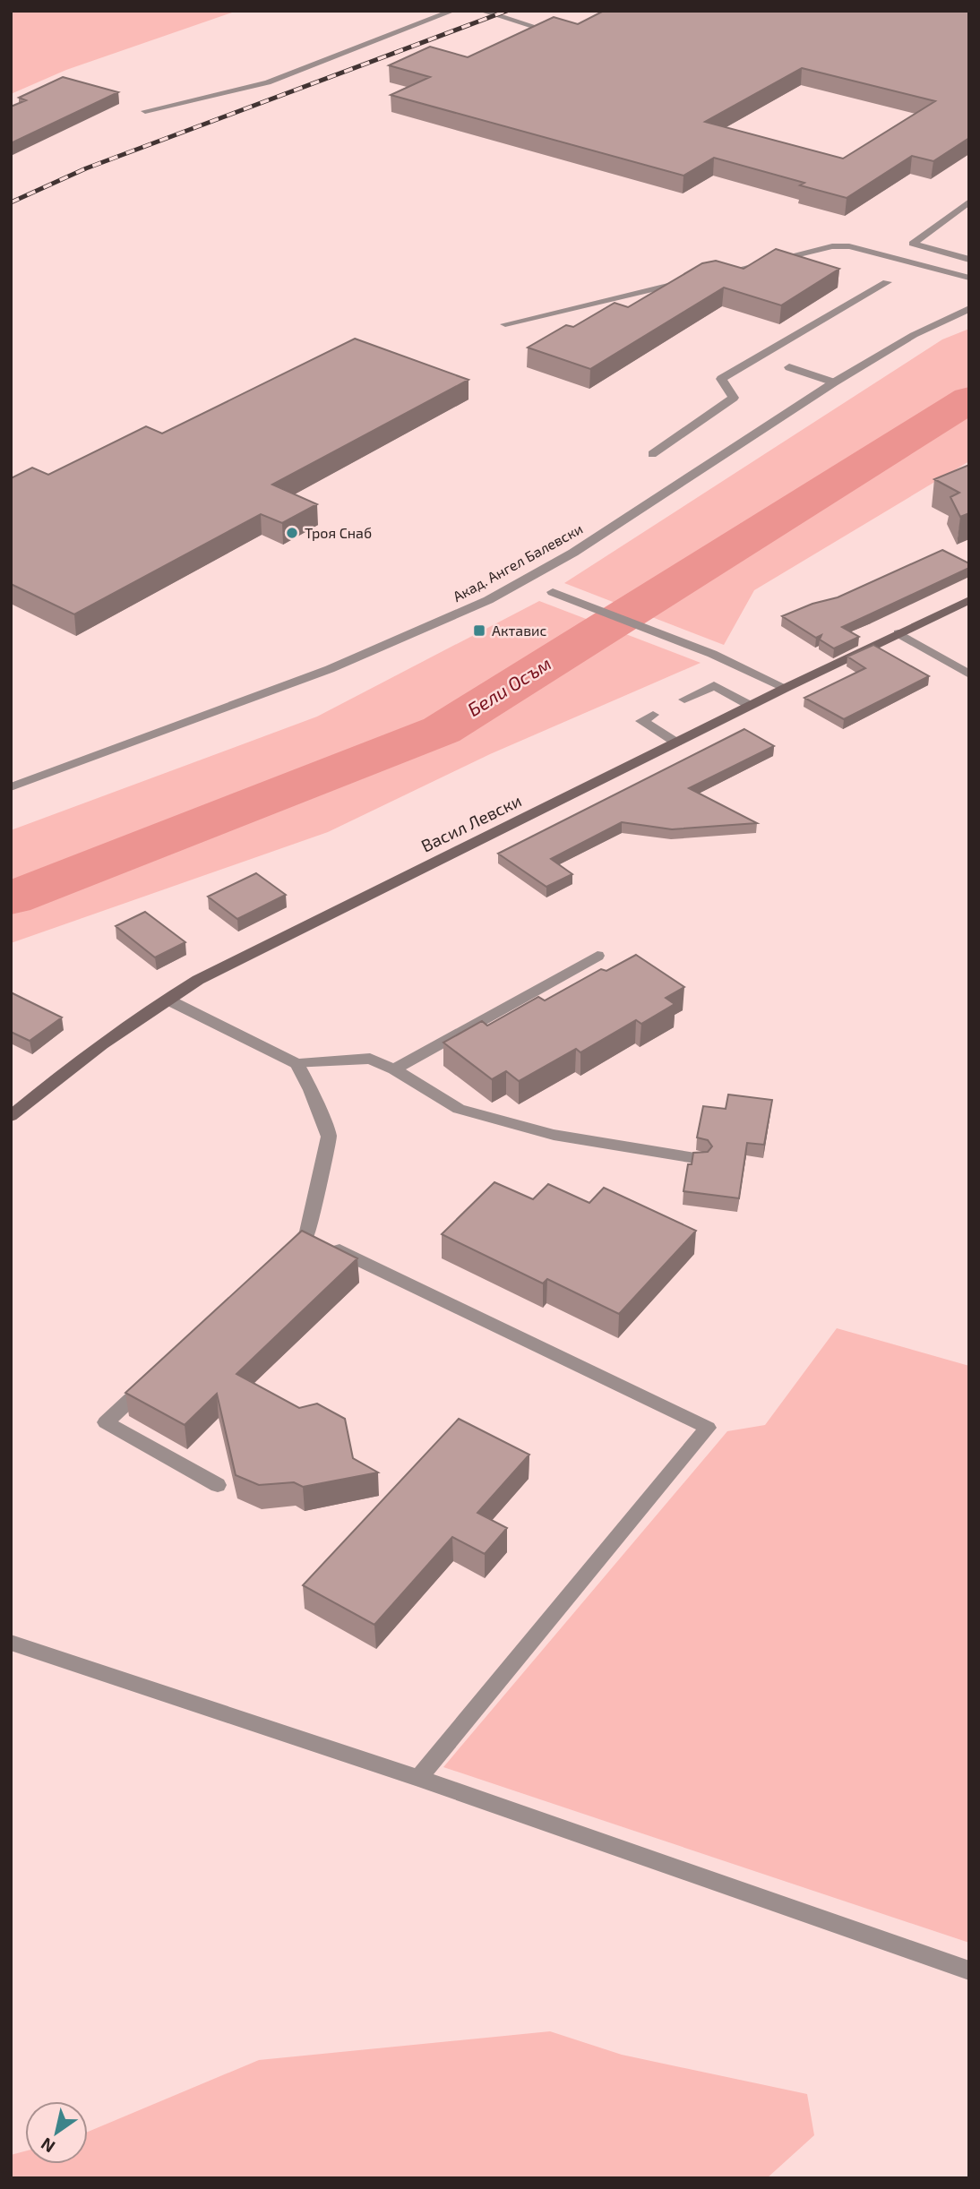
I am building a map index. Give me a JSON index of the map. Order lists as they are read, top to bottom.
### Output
{
  "streets": {
    "main road": ["Васил Левски"],
    "street": ["Акад. Ангел Балевски"]
  },
  "water": ["Бели Осъм"],
  "places": {
    "other": ["Троя Снаб"],
    "transit": ["Актавис"]
  },
  "north": "bottom left"
}
